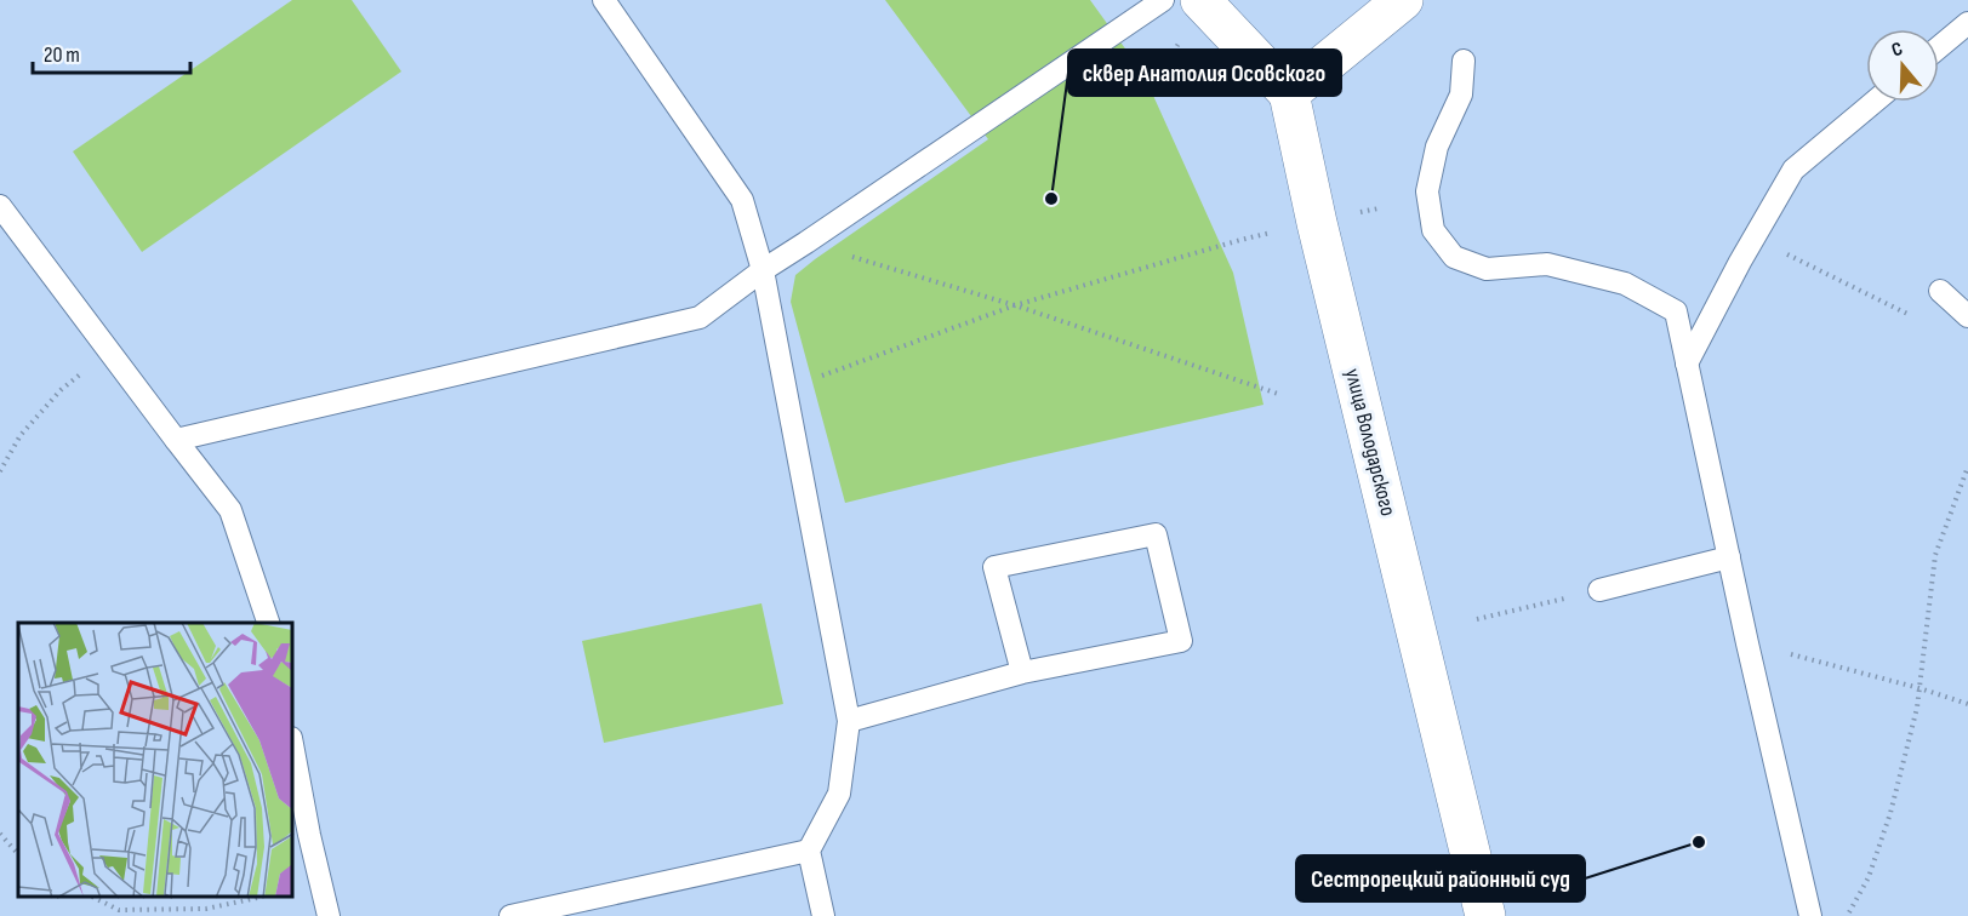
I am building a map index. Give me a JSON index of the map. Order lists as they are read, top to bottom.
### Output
{
  "streets": {
    "main road": ["улица Володарского"]
  },
  "places": ["сквер Анатолия Осовского", "Сестрорецкий районный суд"],
  "scale_bar": "20 m",
  "north": "top"
}
